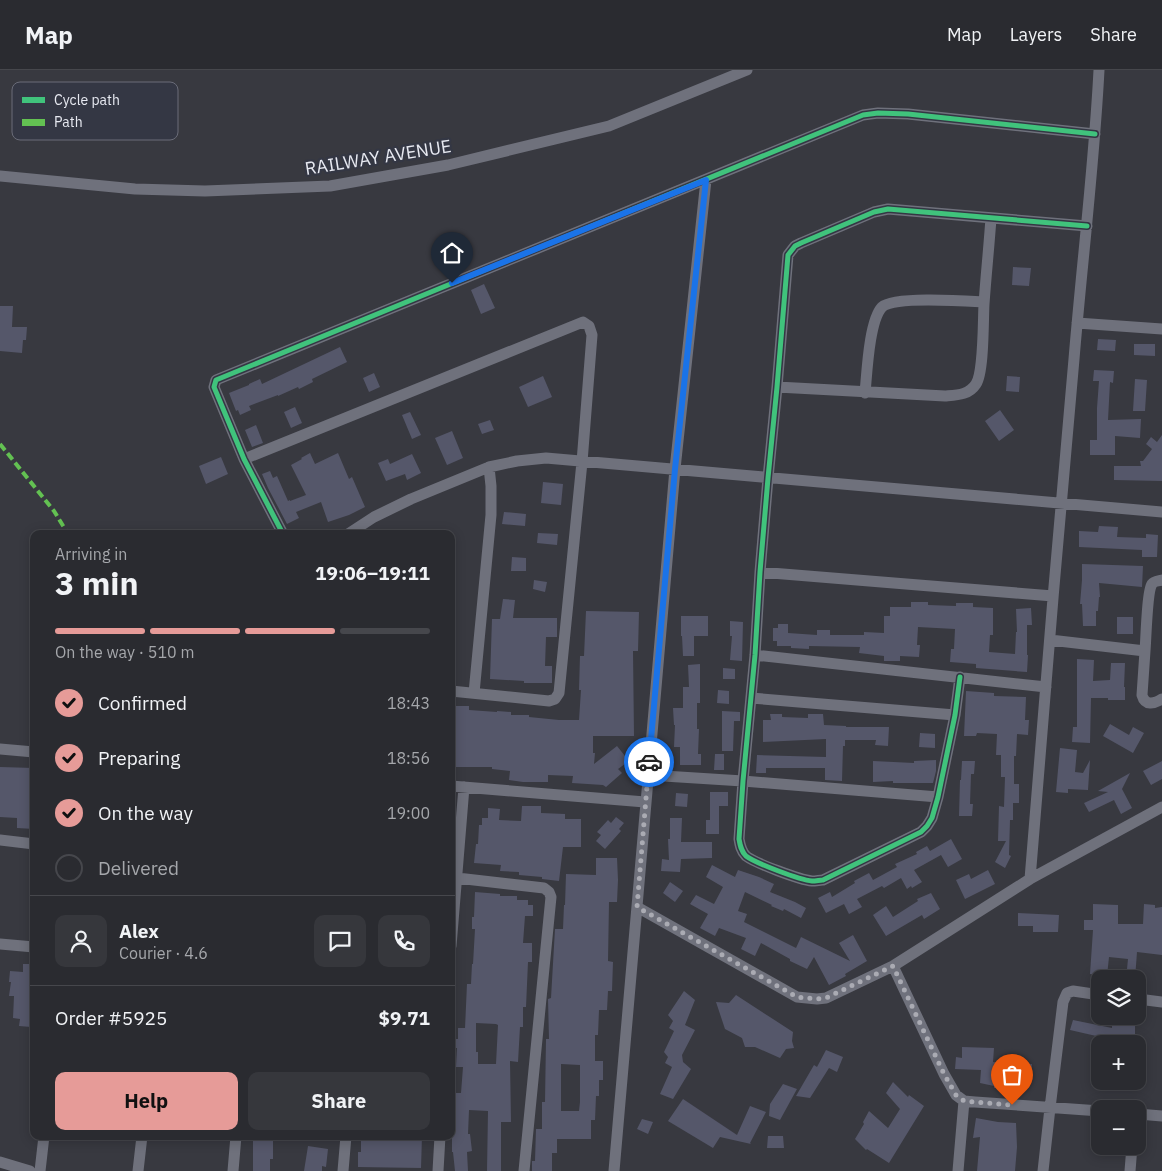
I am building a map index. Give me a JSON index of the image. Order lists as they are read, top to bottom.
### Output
{
  "streets": {
    "street": ["RAILWAY AVENUE"]
  },
  "legend": ["Cycle path", "Path"],
  "page": {
    "header": "Map",
    "nav": ["Map", "Layers", "Share"],
    "heading": ["3 min", "Arriving in", "19:06–19:11"],
    "panel": [
      "Alex",
      "Courier · 4.6",
      "Order #5925",
      "$9.71"
    ],
    "bar": "On the way · 510 m",
    "list": [
      ["Confirmed", "18:43"],
      ["Preparing", "18:56"],
      ["On the way", "19:00"],
      "Delivered"
    ],
    "map_buttons": ["+", "−"],
    "buttons": ["Help", "Share"]
  }
}
